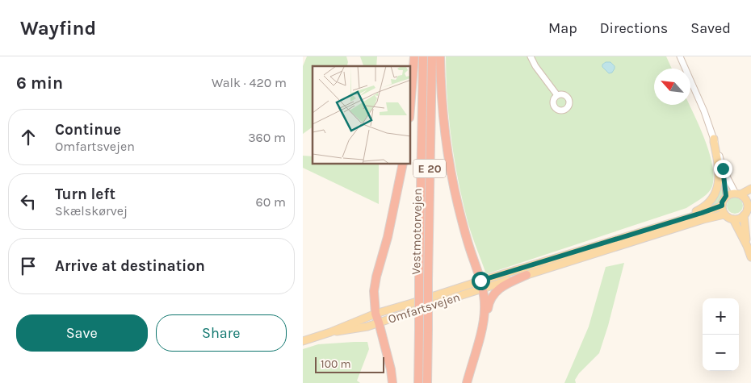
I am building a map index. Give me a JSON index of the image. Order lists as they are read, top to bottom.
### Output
{
  "streets": {
    "highway": ["E 20", "Vestmotorvejen"],
    "main road": ["Omfartsvejen"]
  },
  "scale_bar": "100 m",
  "north": "top left",
  "page": {
    "header": "Wayfind",
    "nav": ["Map", "Directions", "Saved"],
    "heading": ["6 min", "Walk · 420 m"],
    "list": [
      ["Continue", "Omfartsvejen", "360 m"],
      ["Turn left", "Skælskørvej", "60 m"],
      "Arrive at destination"
    ],
    "map_buttons": ["+", "−"],
    "buttons": ["Save", "Share"],
    "scale": "100 m"
  }
}
